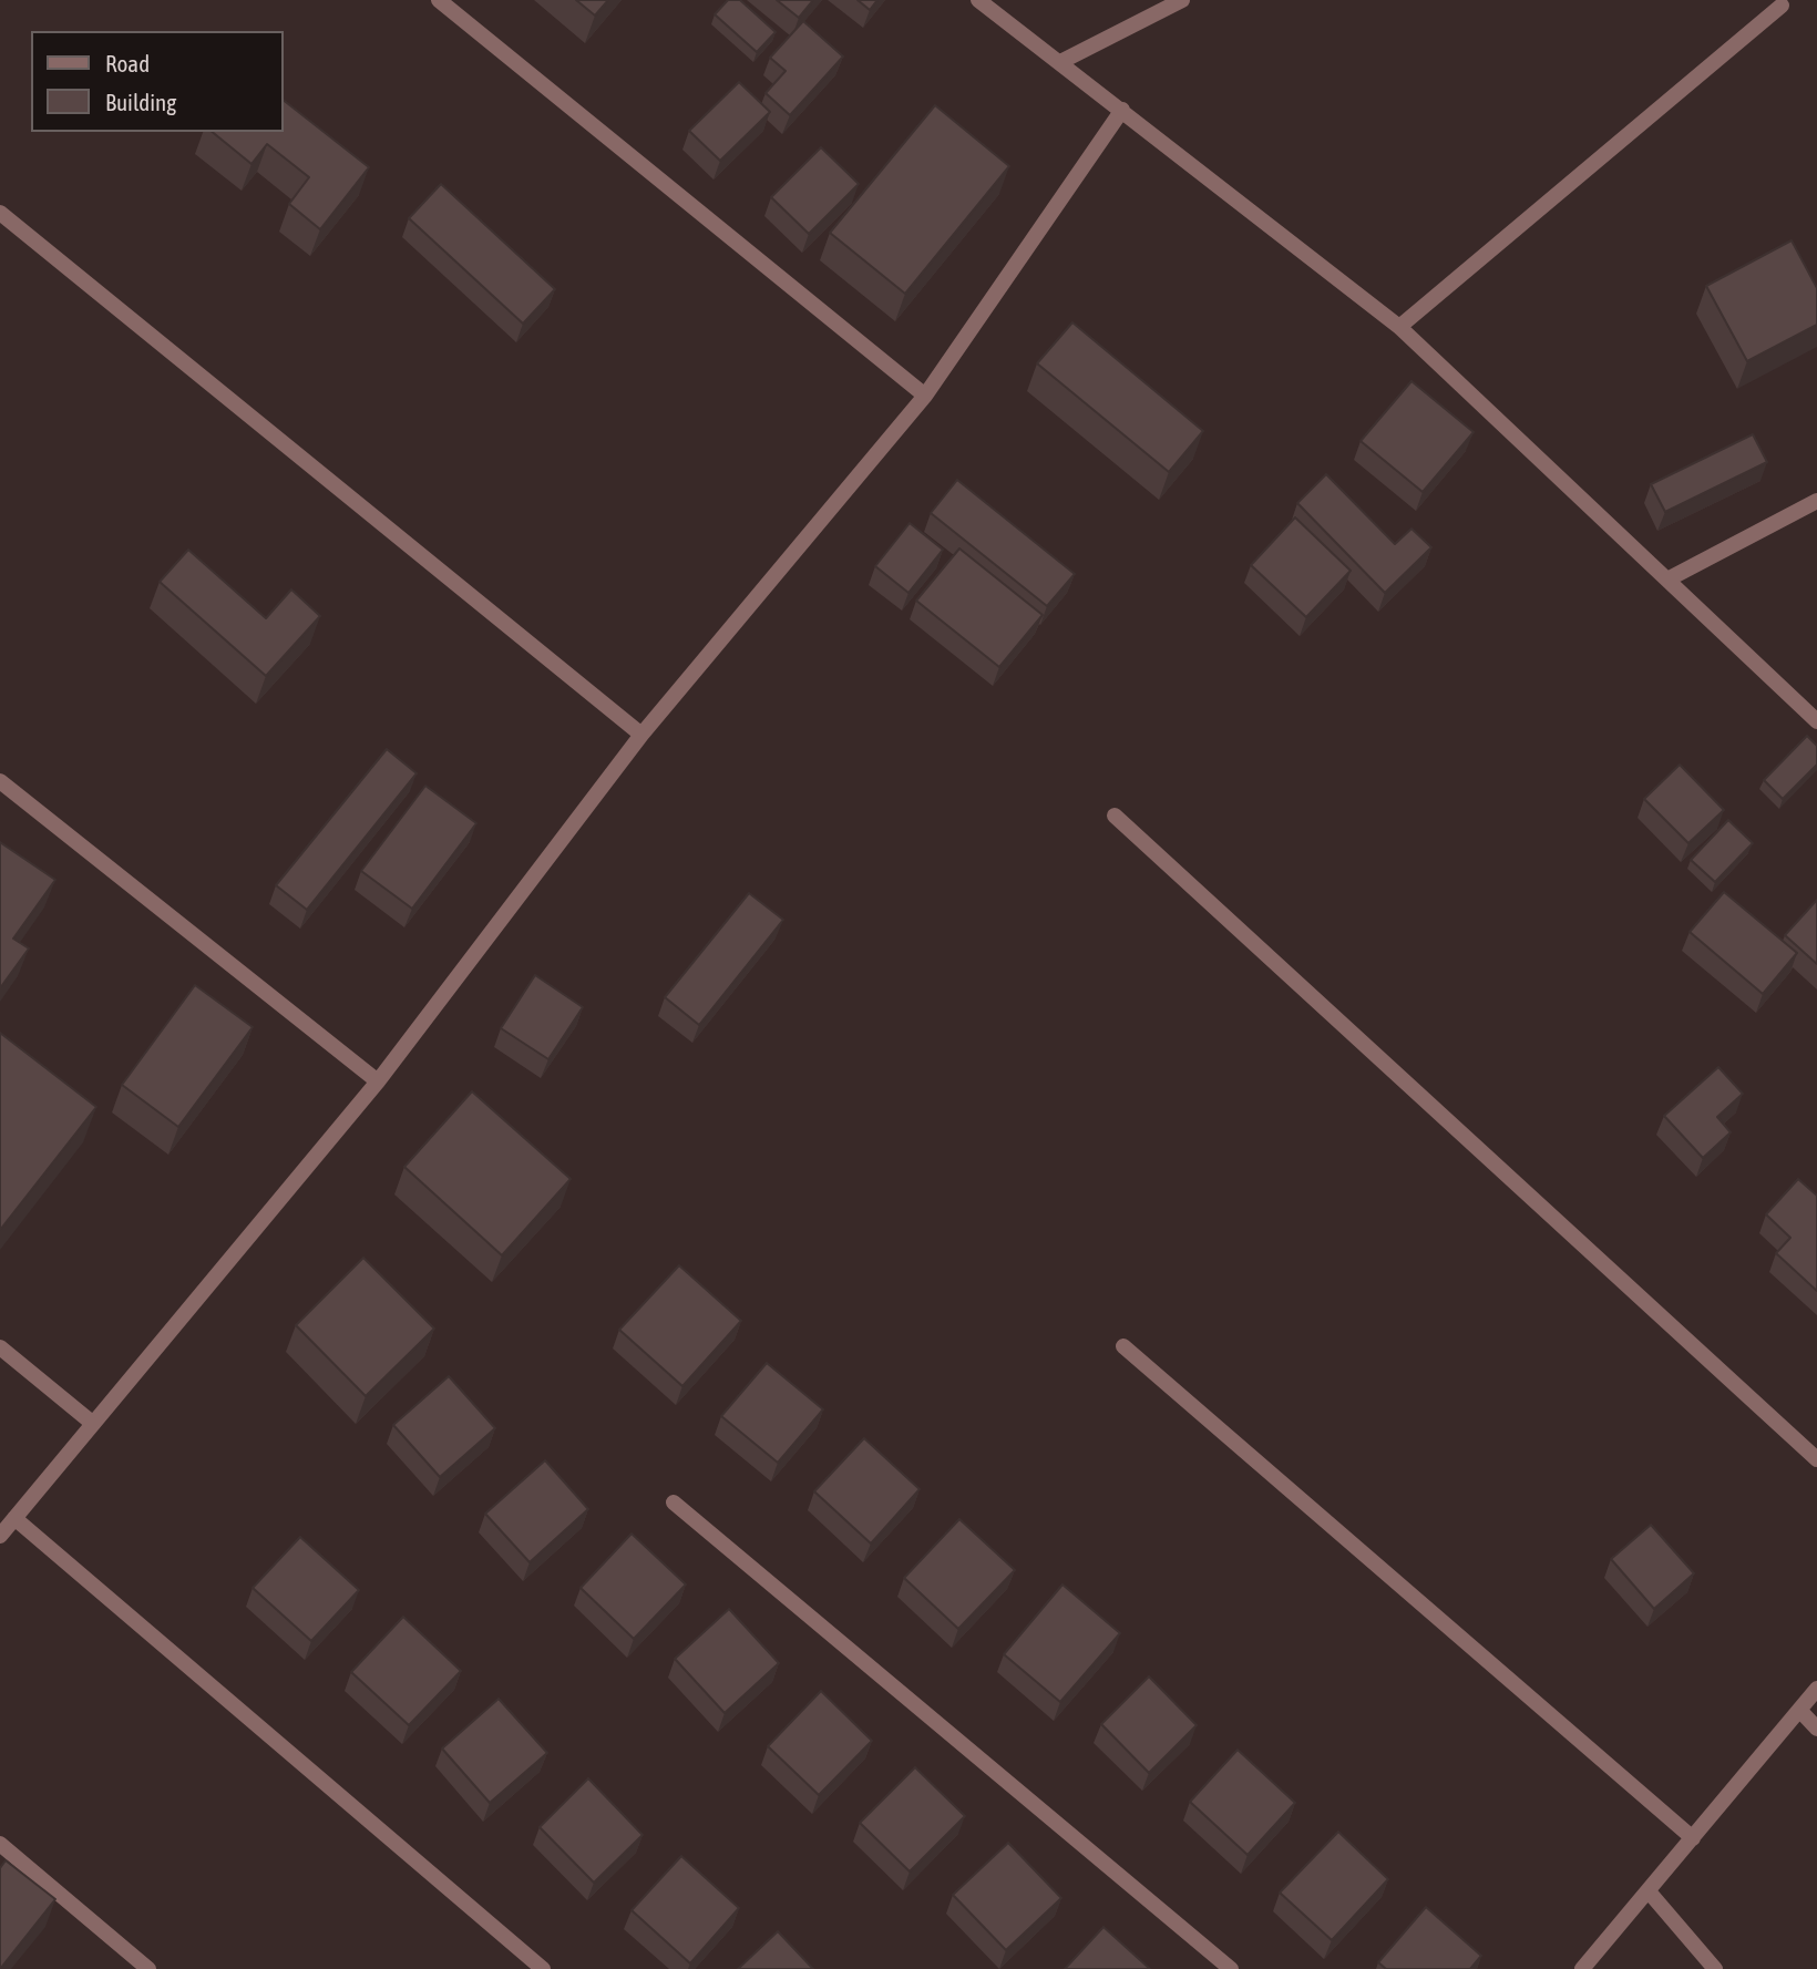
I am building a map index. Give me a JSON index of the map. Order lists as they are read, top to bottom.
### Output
{
  "legend": ["Road", "Building"]
}
